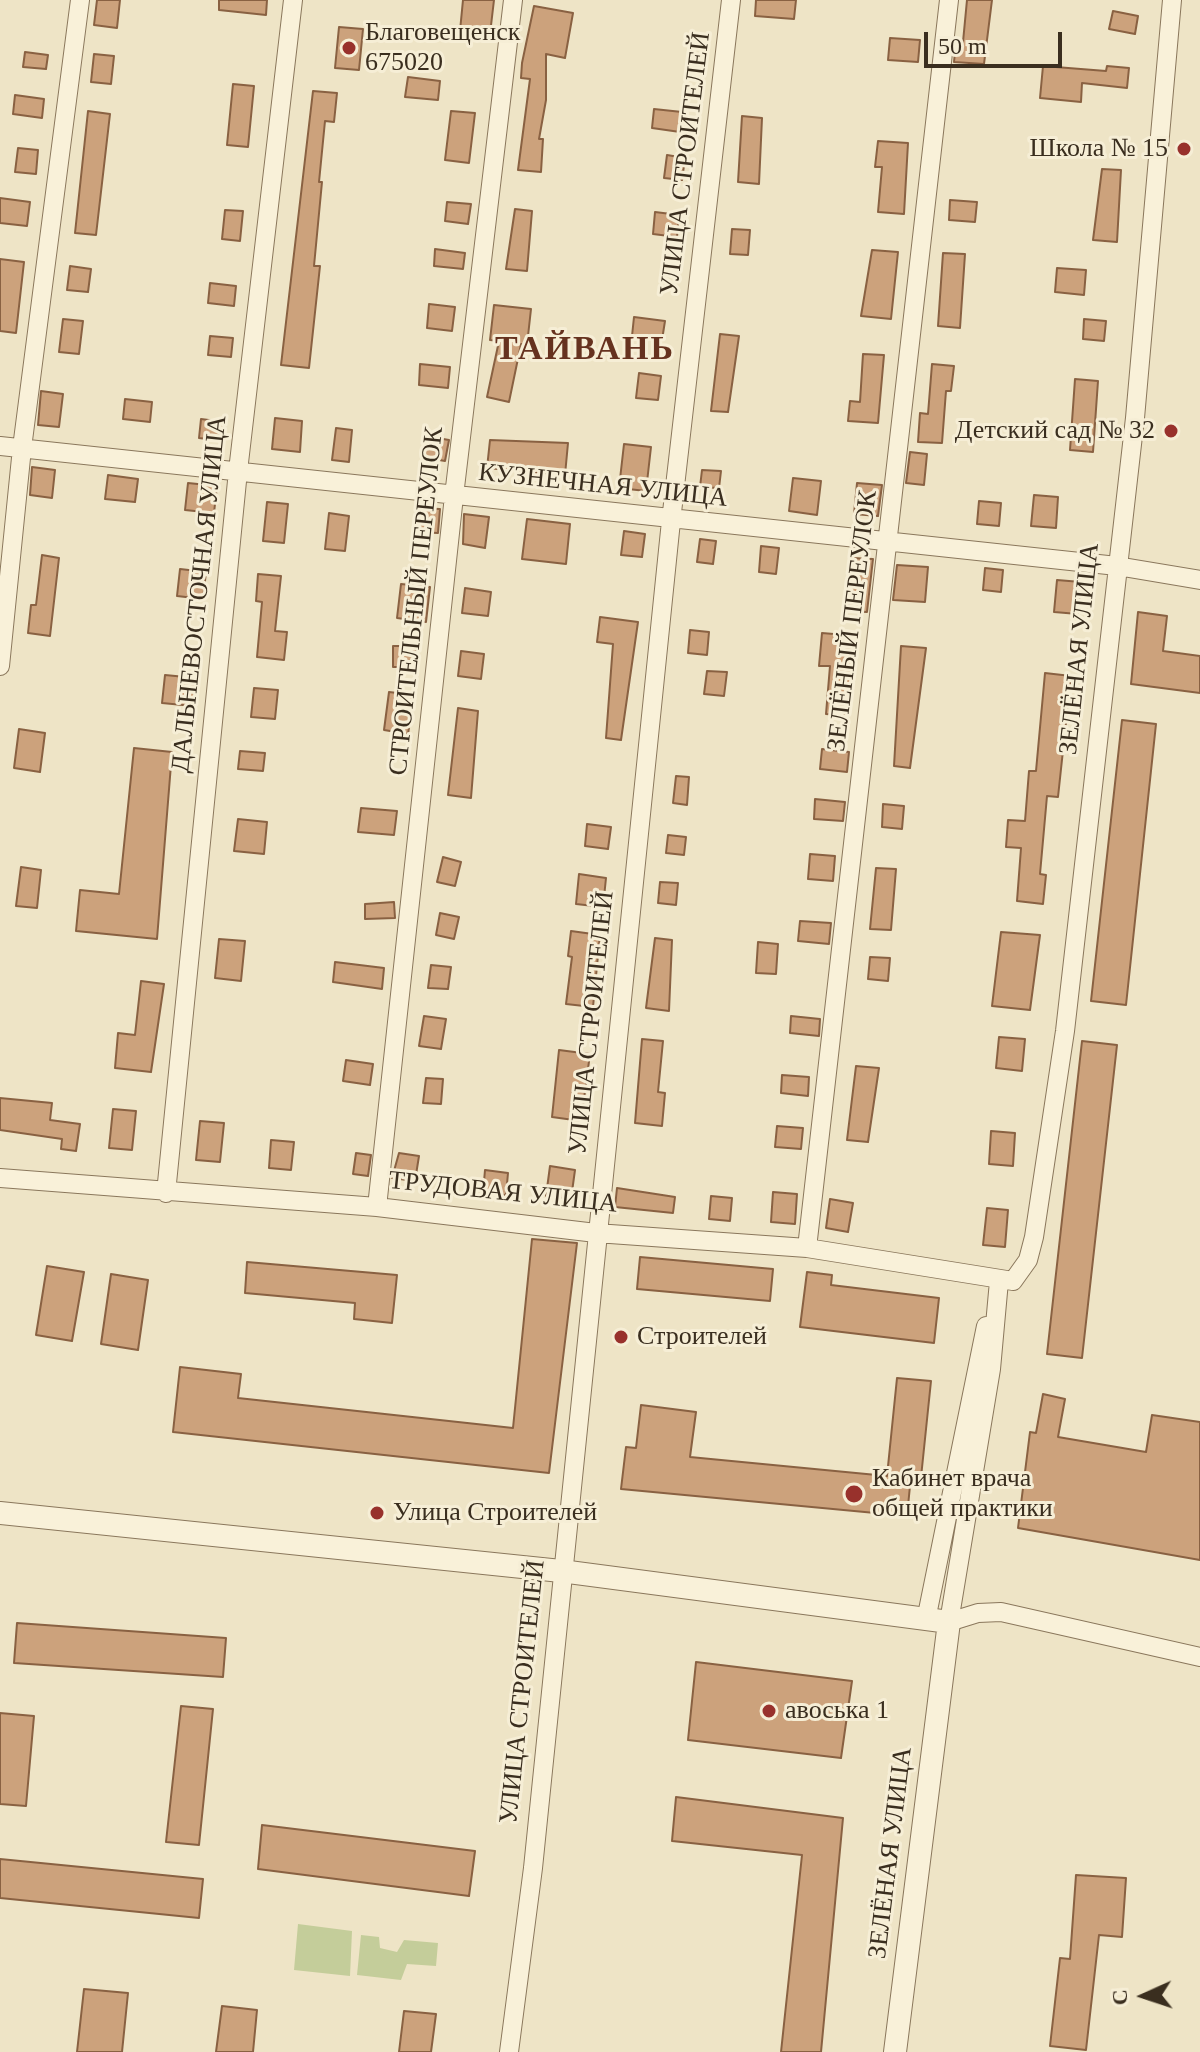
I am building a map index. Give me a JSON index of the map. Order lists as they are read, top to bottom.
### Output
{
  "streets": {
    "street": [
      "УЛИЦА СТРОИТЕЛЕЙ",
      "КУЗНЕЧНАЯ УЛИЦА",
      "ДАЛЬНЕВОСТОЧНАЯ УЛИЦА",
      "СТРОИТЕЛЬНЫЙ ПЕРЕУЛОК",
      "ЗЕЛЁНЫЙ ПЕРЕУЛОК",
      "ЗЕЛЁНАЯ УЛИЦА",
      "ТРУДОВАЯ УЛИЦА"
    ]
  },
  "crossings": [
    ["УЛИЦА СТРОИТЕЛЕЙ", "КУЗНЕЧНАЯ УЛИЦА"],
    ["УЛИЦА СТРОИТЕЛЕЙ", "ТРУДОВАЯ УЛИЦА"],
    ["КУЗНЕЧНАЯ УЛИЦА", "ДАЛЬНЕВОСТОЧНАЯ УЛИЦА"],
    ["КУЗНЕЧНАЯ УЛИЦА", "СТРОИТЕЛЬНЫЙ ПЕРЕУЛОК"],
    ["КУЗНЕЧНАЯ УЛИЦА", "ЗЕЛЁНЫЙ ПЕРЕУЛОК"],
    ["КУЗНЕЧНАЯ УЛИЦА", "ЗЕЛЁНАЯ УЛИЦА"],
    ["ДАЛЬНЕВОСТОЧНАЯ УЛИЦА", "ТРУДОВАЯ УЛИЦА"],
    ["СТРОИТЕЛЬНЫЙ ПЕРЕУЛОК", "ТРУДОВАЯ УЛИЦА"],
    ["ЗЕЛЁНЫЙ ПЕРЕУЛОК", "ТРУДОВАЯ УЛИЦА"],
    ["ЗЕЛЁНАЯ УЛИЦА", "ТРУДОВАЯ УЛИЦА"]
  ],
  "districts": ["ТАЙВАНЬ"],
  "places": [
    "Благовещенск 675020",
    "Школа № 15",
    "Детский сад № 32",
    "Строителей",
    "Кабинет врача общей практики",
    "Улица Строителей",
    "авоська 1"
  ],
  "scale_bar": "50 m",
  "north": "left"
}
